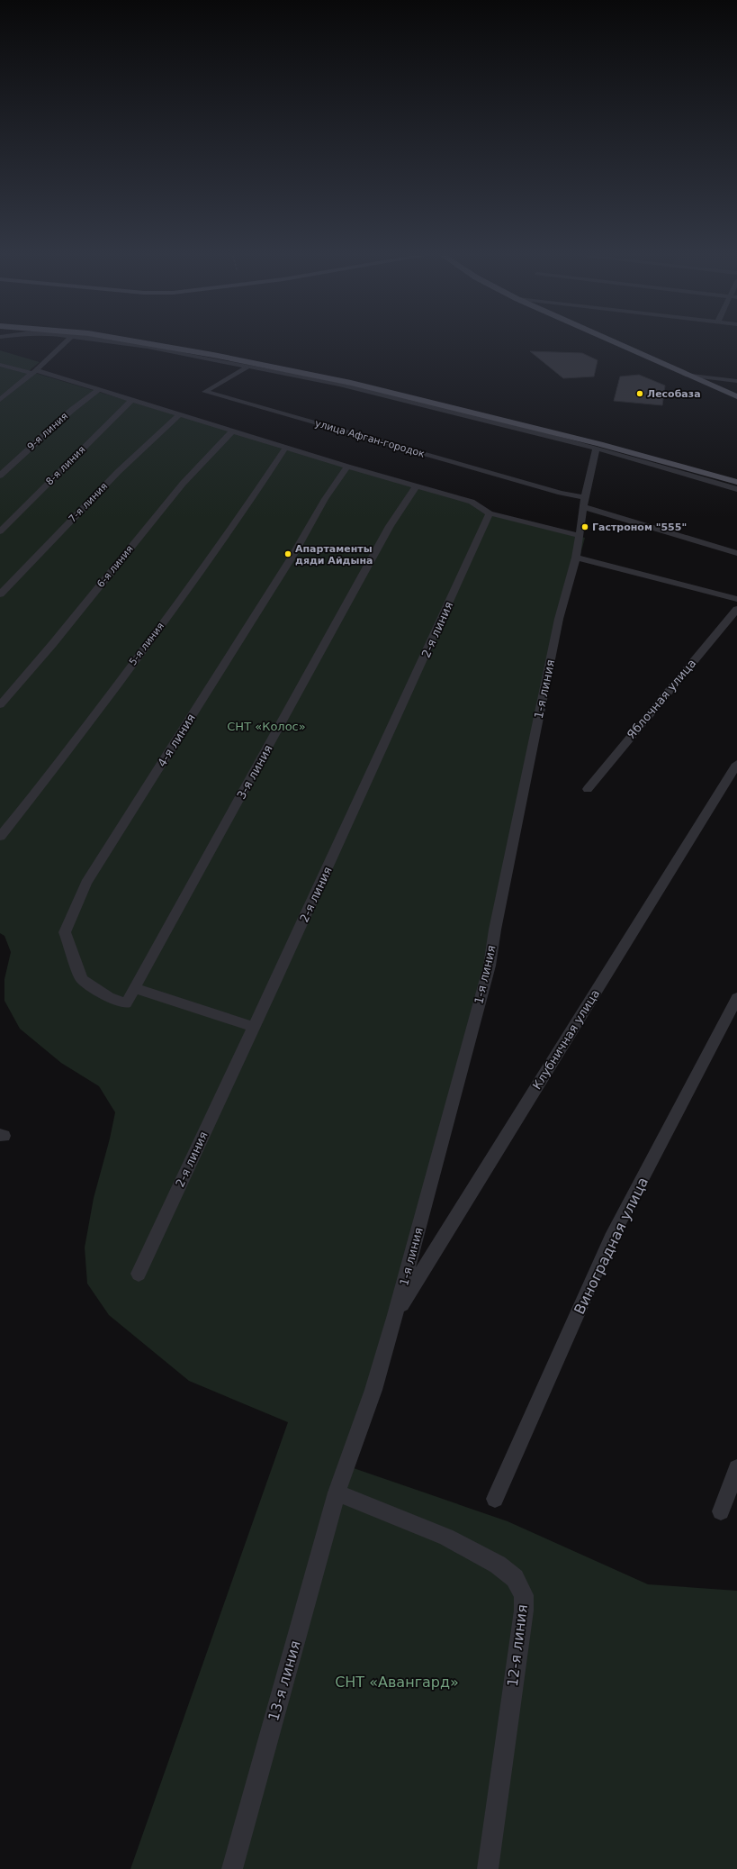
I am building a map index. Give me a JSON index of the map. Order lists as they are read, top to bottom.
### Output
{
  "streets": {
    "street": [
      "9-я линия",
      "улица Афган-городок",
      "8-я линия",
      "7-я линия",
      "6-я линия",
      "2-я линия",
      "5-я линия",
      "1-я линия",
      "Яблочная улица",
      "4-я линия",
      "3-я линия",
      "Клубничная улица",
      "Виноградная улица",
      "12-я линия",
      "13-я линия"
    ]
  },
  "crossings": [
    ["улица Афган-городок", "1-я линия"],
    ["1-я линия", "Клубничная улица"],
    ["1-я линия", "12-я линия"],
    ["1-я линия", "13-я линия"],
    ["4-я линия", "3-я линия"],
    ["12-я линия", "13-я линия"]
  ],
  "parks": ["СНТ «Колос»", "СНТ «Авангард»"],
  "places": ["Лесобаза", "Гастроном \"555\"", "Апартаменты дяди Айдына"]
}
